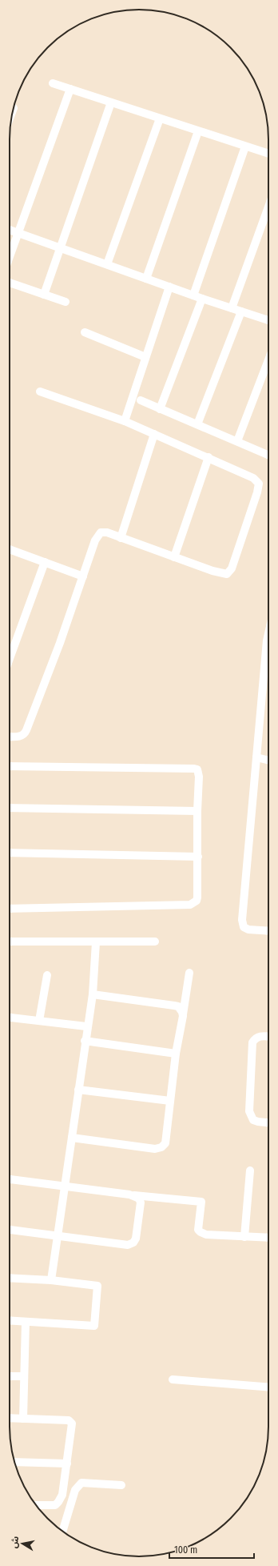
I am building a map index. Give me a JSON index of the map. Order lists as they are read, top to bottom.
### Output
{
  "scale_bar": "100 m",
  "north": "left"
}
